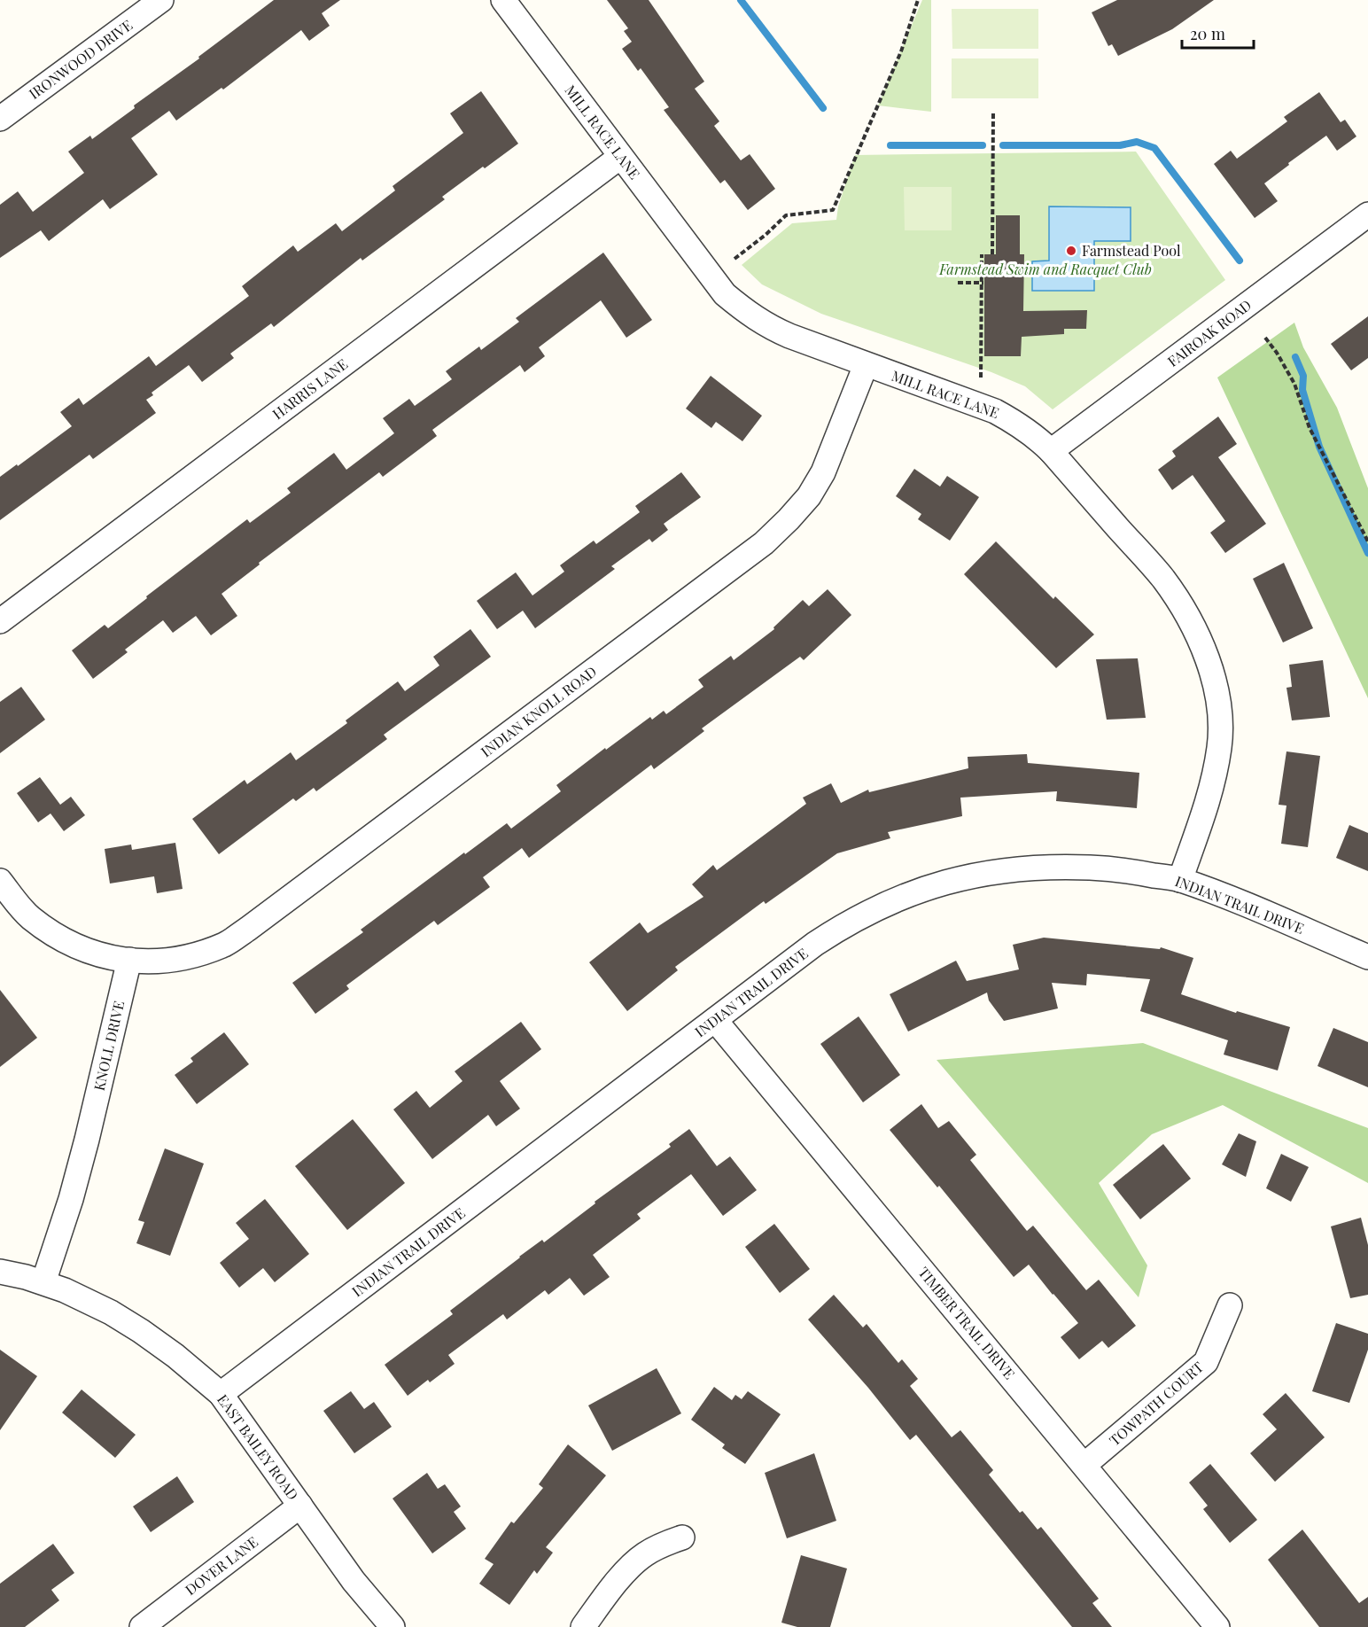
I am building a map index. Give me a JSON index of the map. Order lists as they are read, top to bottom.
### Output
{
  "streets": {
    "street": [
      "IRONWOOD DRIVE",
      "MILL RACE LANE",
      "FAIROAK ROAD",
      "HARRIS LANE",
      "INDIAN KNOLL ROAD",
      "INDIAN TRAIL DRIVE",
      "KNOLL DRIVE",
      "TIMBER TRAIL DRIVE",
      "TOWPATH COURT",
      "EAST BAILEY ROAD",
      "DOVER LANE"
    ]
  },
  "crossings": [
    ["MILL RACE LANE", "FAIROAK ROAD"],
    ["MILL RACE LANE", "HARRIS LANE"],
    ["MILL RACE LANE", "INDIAN KNOLL ROAD"],
    ["MILL RACE LANE", "INDIAN TRAIL DRIVE"],
    ["INDIAN KNOLL ROAD", "KNOLL DRIVE"],
    ["INDIAN TRAIL DRIVE", "TIMBER TRAIL DRIVE"],
    ["INDIAN TRAIL DRIVE", "EAST BAILEY ROAD"],
    ["KNOLL DRIVE", "EAST BAILEY ROAD"],
    ["TIMBER TRAIL DRIVE", "TOWPATH COURT"],
    ["EAST BAILEY ROAD", "DOVER LANE"]
  ],
  "parks": ["Farmstead Swim and Racquet Club"],
  "places": ["Farmstead Pool"],
  "scale_bar": "20 m"
}
